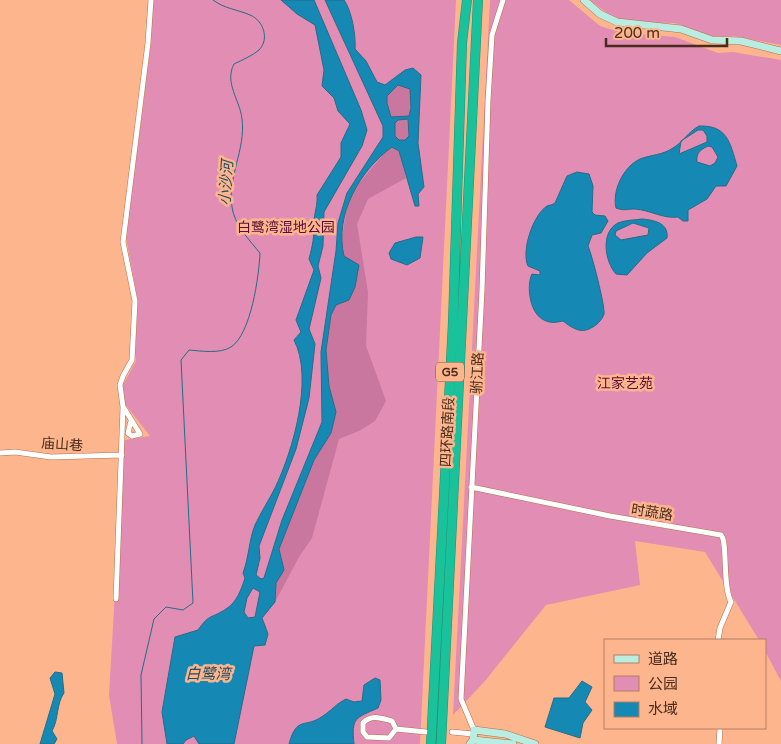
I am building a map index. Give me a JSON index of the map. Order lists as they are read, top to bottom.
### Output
{
  "streets": {
    "highway": ["G5", "四环路南段"],
    "street": ["驸江路", "庙山巷", "时蔬路"]
  },
  "crossings": [
    ["驸江路", "时蔬路"]
  ],
  "water": ["小沙河", "白鹭湾"],
  "parks": ["白鹭湾湿地公园", "江家艺苑"],
  "legend": ["道路", "公园", "水域"],
  "scale_bar": "200 m"
}
